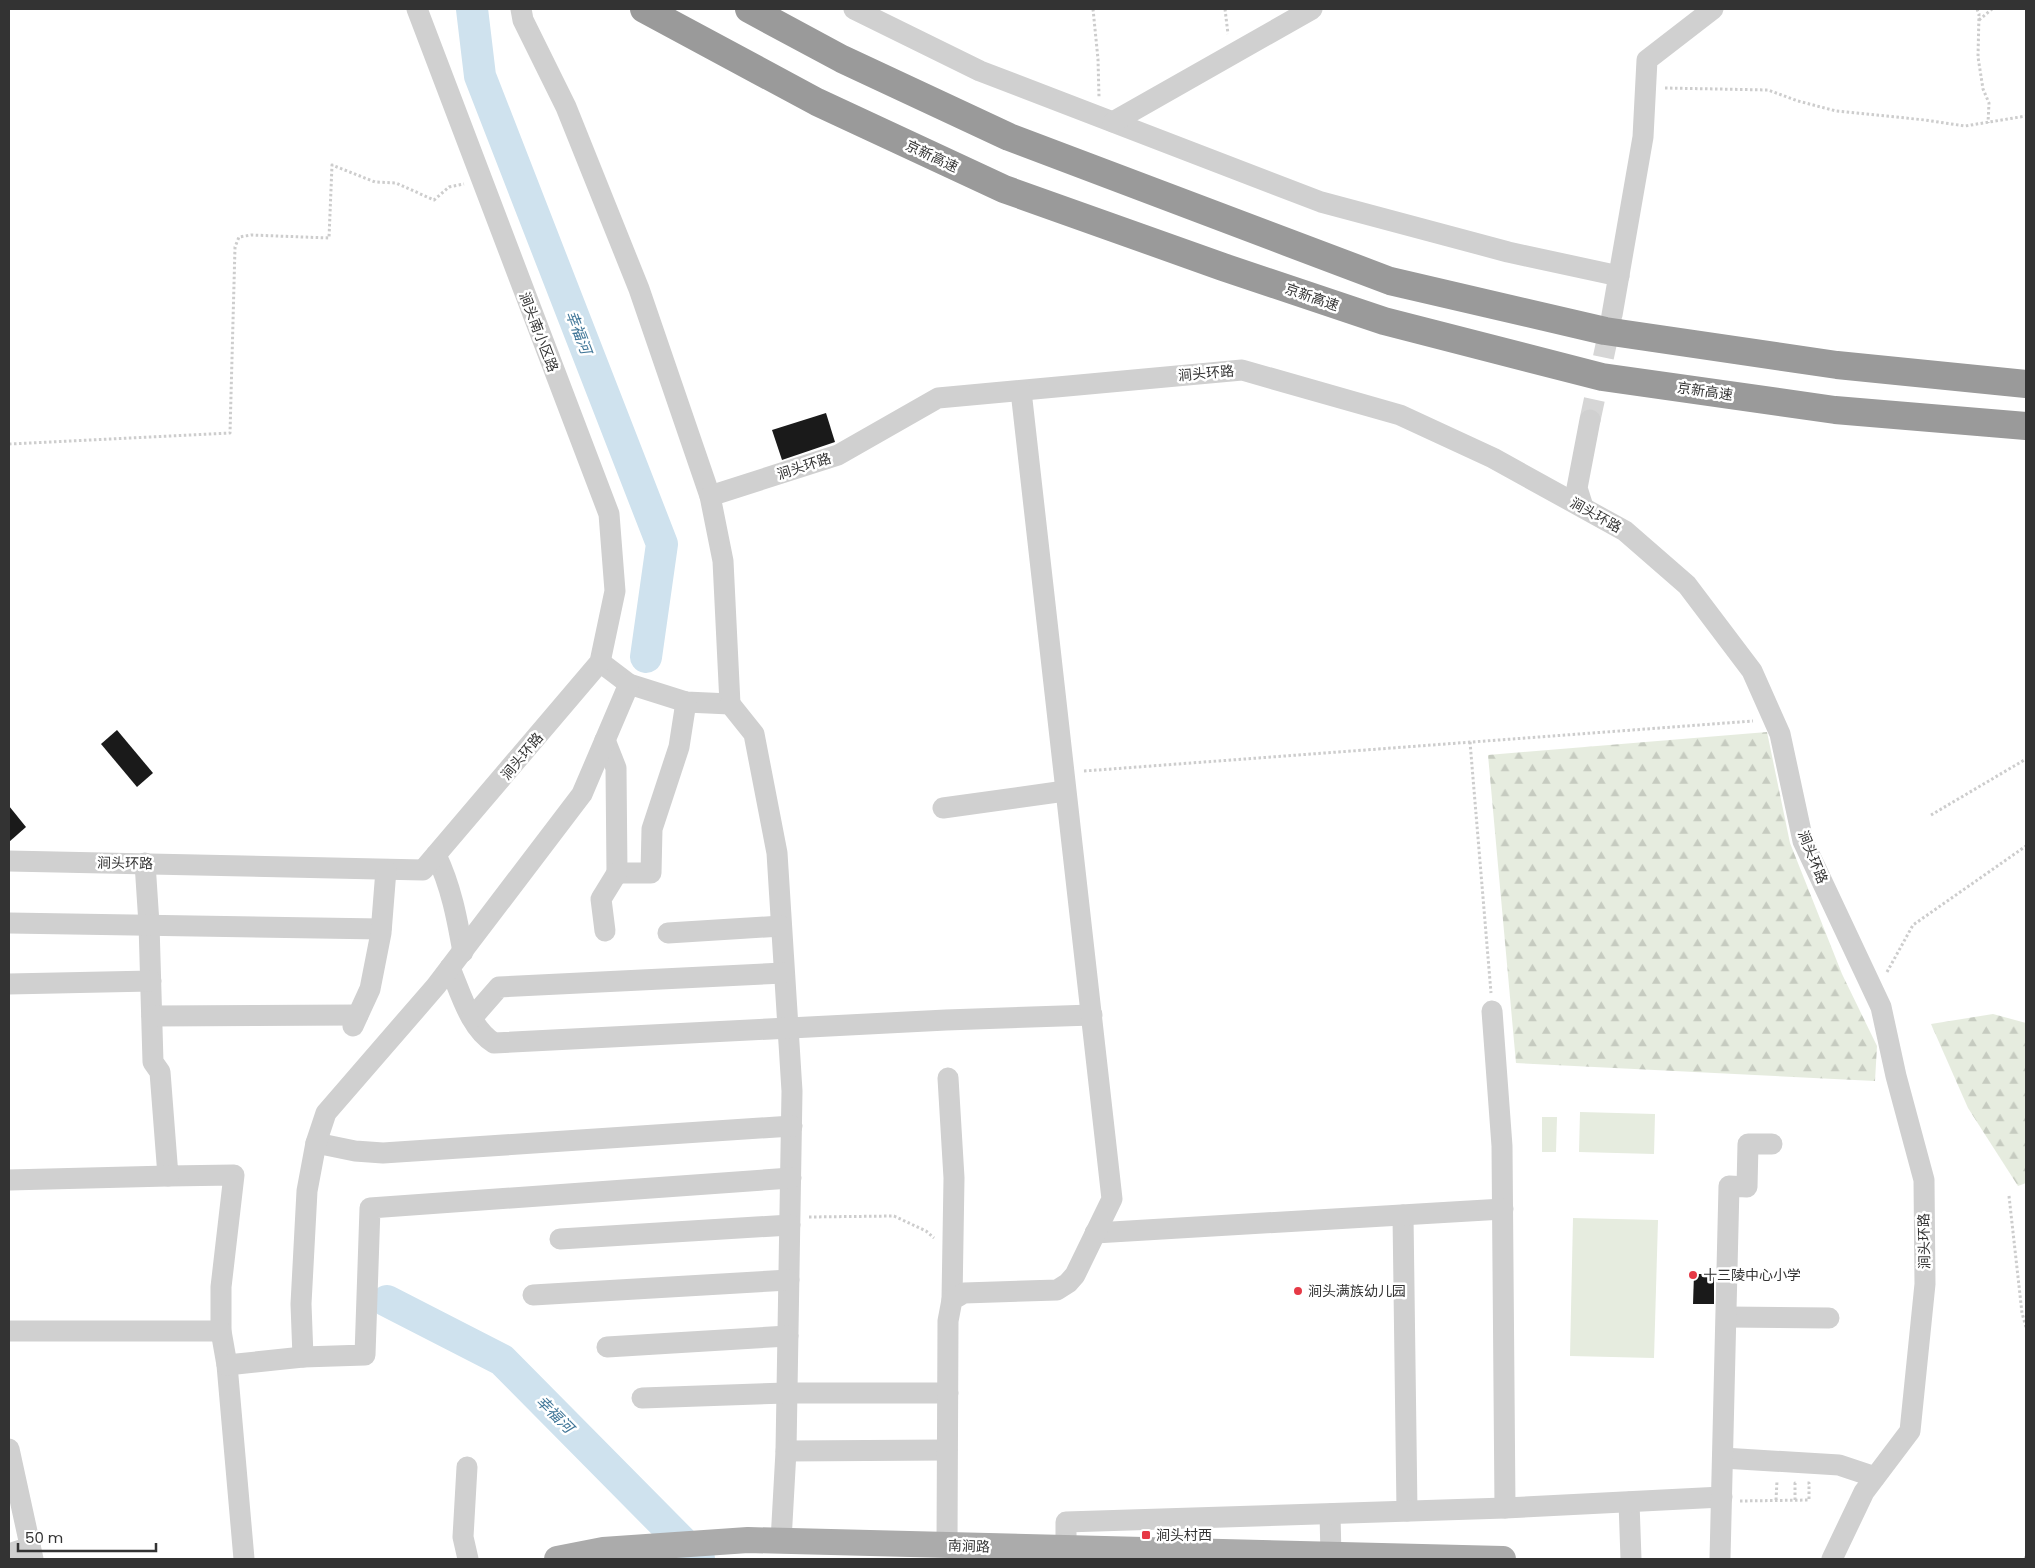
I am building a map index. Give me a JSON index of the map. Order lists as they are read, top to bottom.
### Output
{
  "streets": {
    "highway": ["京新高速"],
    "main road": ["南涧路"],
    "street": ["涧头南小区路", "涧头环路"]
  },
  "crossings": [
    ["涧头南小区路", "涧头环路"]
  ],
  "water": ["幸福河"],
  "places": {
    "other": ["十三陵中心小学", "涧头满族幼儿园"],
    "transit": ["涧头村西"]
  },
  "scale_bar": "50 m"
}
